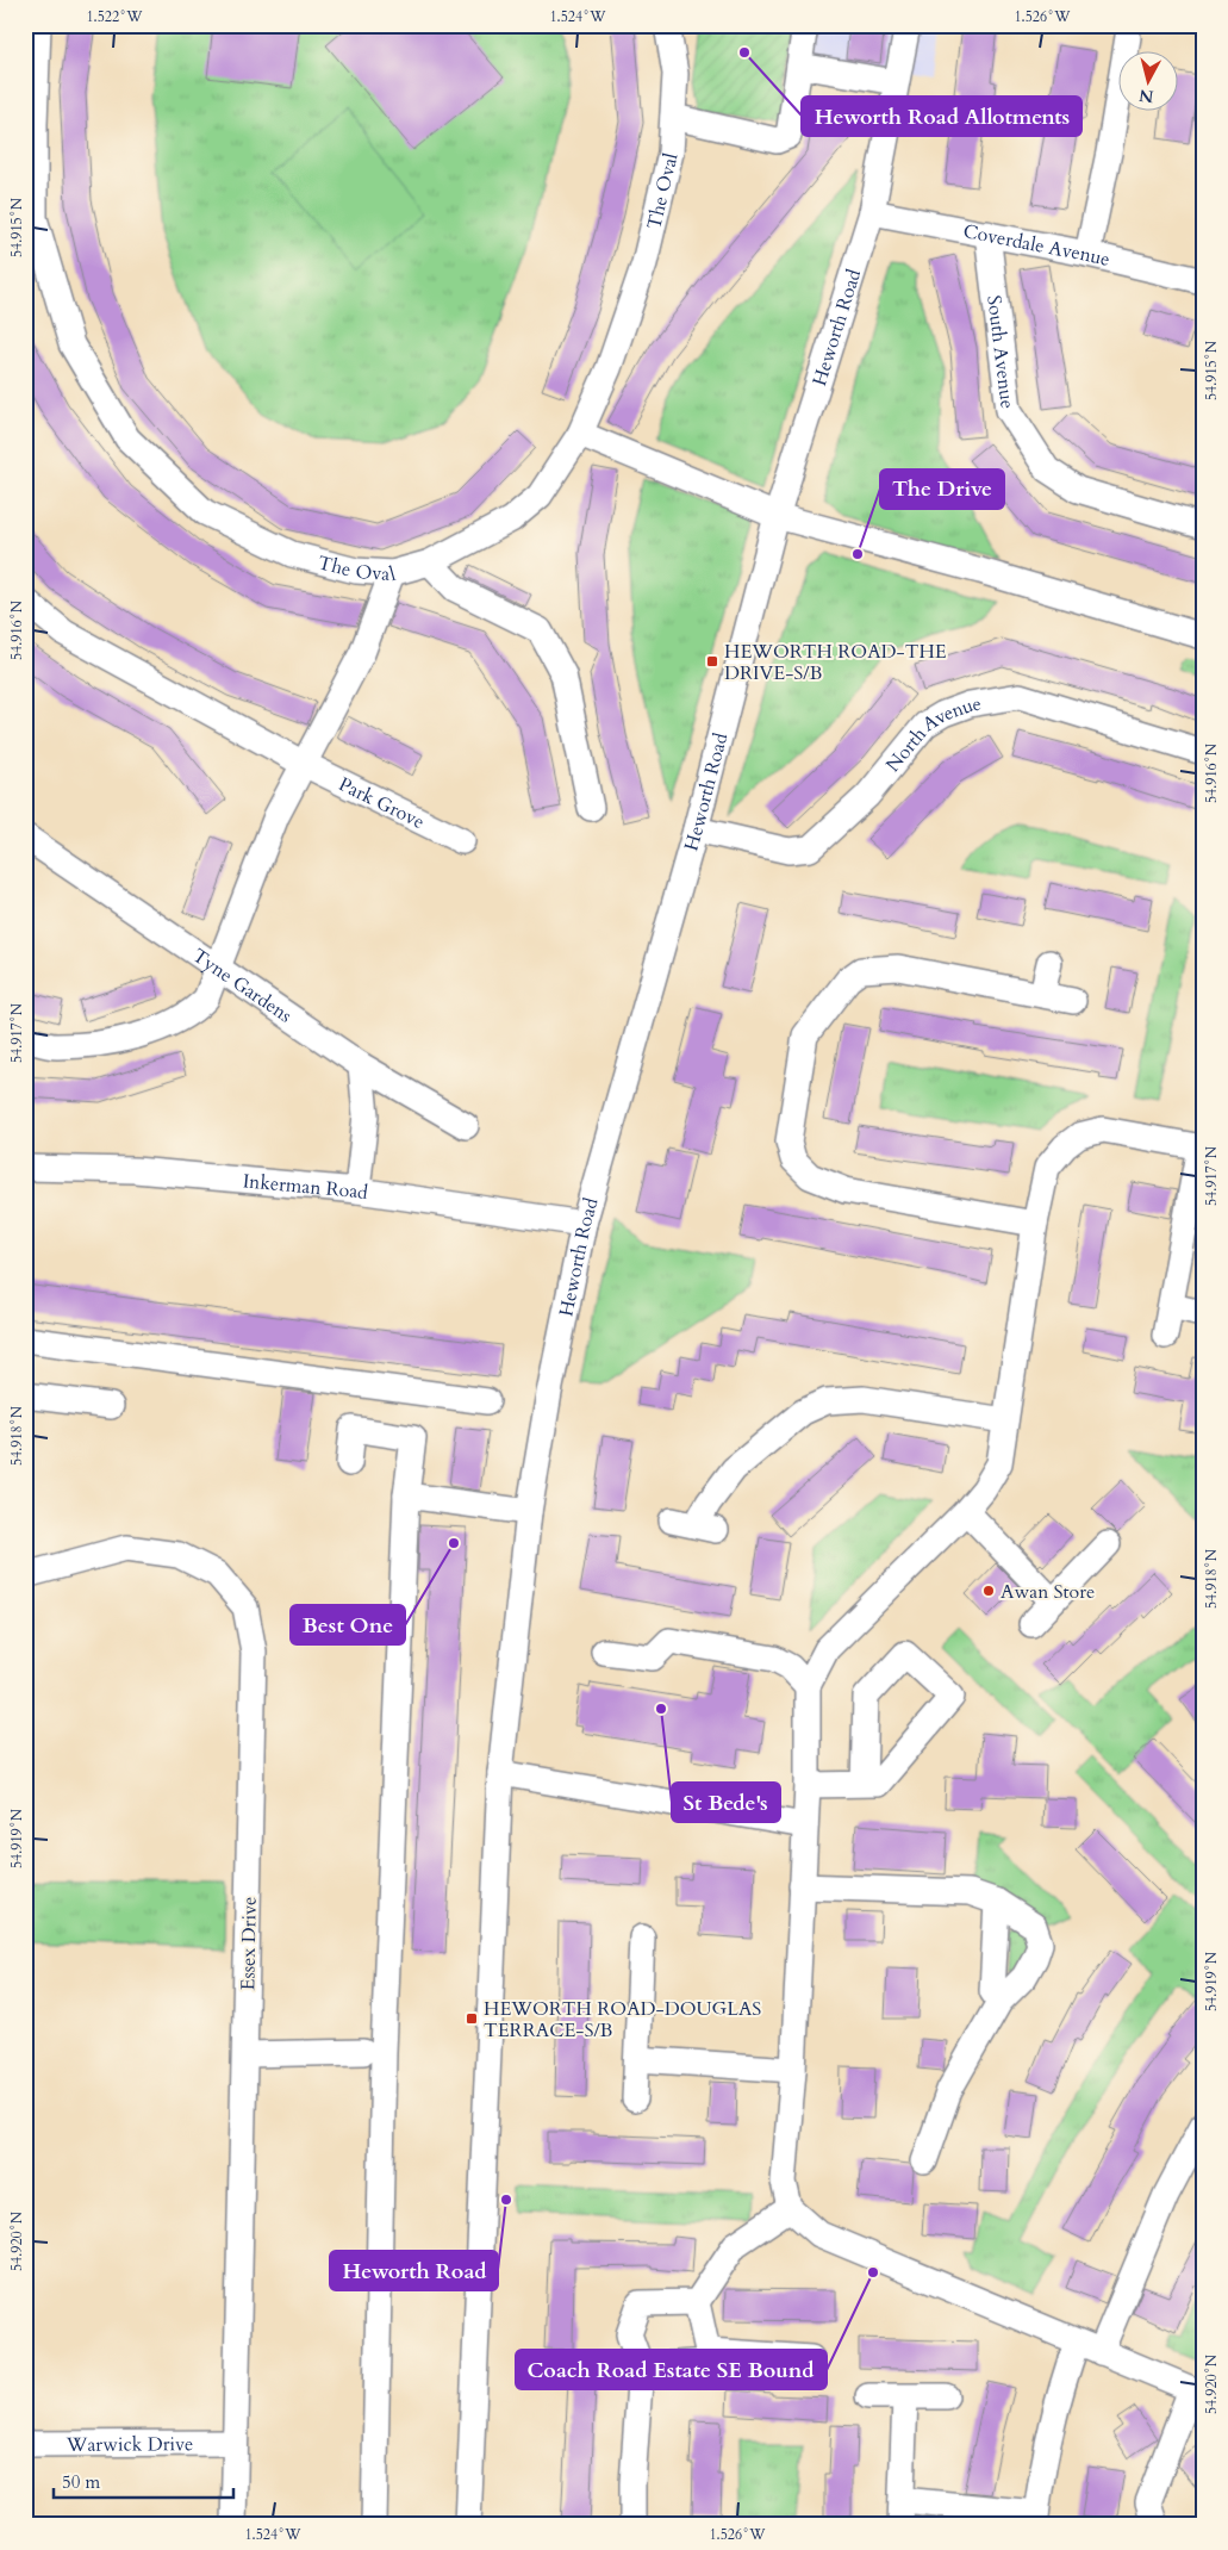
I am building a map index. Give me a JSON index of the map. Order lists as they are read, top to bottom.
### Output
{
  "streets": {
    "street": [
      "The Oval",
      "Coverdale Avenue",
      "Heworth Road",
      "South Avenue",
      "North Avenue",
      "Park Grove",
      "Tyne Gardens",
      "Inkerman Road",
      "Essex Drive",
      "Warwick Drive"
    ]
  },
  "crossings": [
    ["Coverdale Avenue", "Heworth Road"],
    ["Coverdale Avenue", "South Avenue"],
    ["Heworth Road", "North Avenue"],
    ["Heworth Road", "Inkerman Road"],
    ["Essex Drive", "Warwick Drive"]
  ],
  "places": {
    "other": [
      "Heworth Road Allotments",
      "The Drive",
      "Best One",
      "Awan Store",
      "St Bede's",
      "Heworth Road",
      "Coach Road Estate SE Bound"
    ],
    "transit": ["HEWORTH ROAD-THE DRIVE-S/B", "HEWORTH ROAD-DOUGLAS TERRACE-S/B"]
  },
  "scale_bar": "50 m",
  "north": "bottom",
  "coordinates": [
    "1.522°W",
    "1.524°W",
    "1.526°W",
    "54.915°N",
    "54.916°N",
    "54.917°N",
    "54.918°N",
    "54.919°N",
    "54.920°N"
  ]
}
